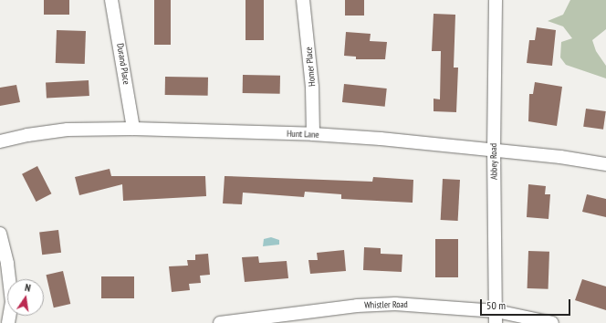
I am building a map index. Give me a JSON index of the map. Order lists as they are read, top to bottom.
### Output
{
  "streets": {
    "street": [
      "Durand Place",
      "Homer Place",
      "Hunt Lane",
      "Abbey Road",
      "Whistler Road"
    ]
  },
  "crossings": [
    ["Durand Place", "Hunt Lane"],
    ["Homer Place", "Hunt Lane"],
    ["Hunt Lane", "Abbey Road"],
    ["Abbey Road", "Whistler Road"]
  ],
  "scale_bar": "50 m",
  "north": "top"
}
